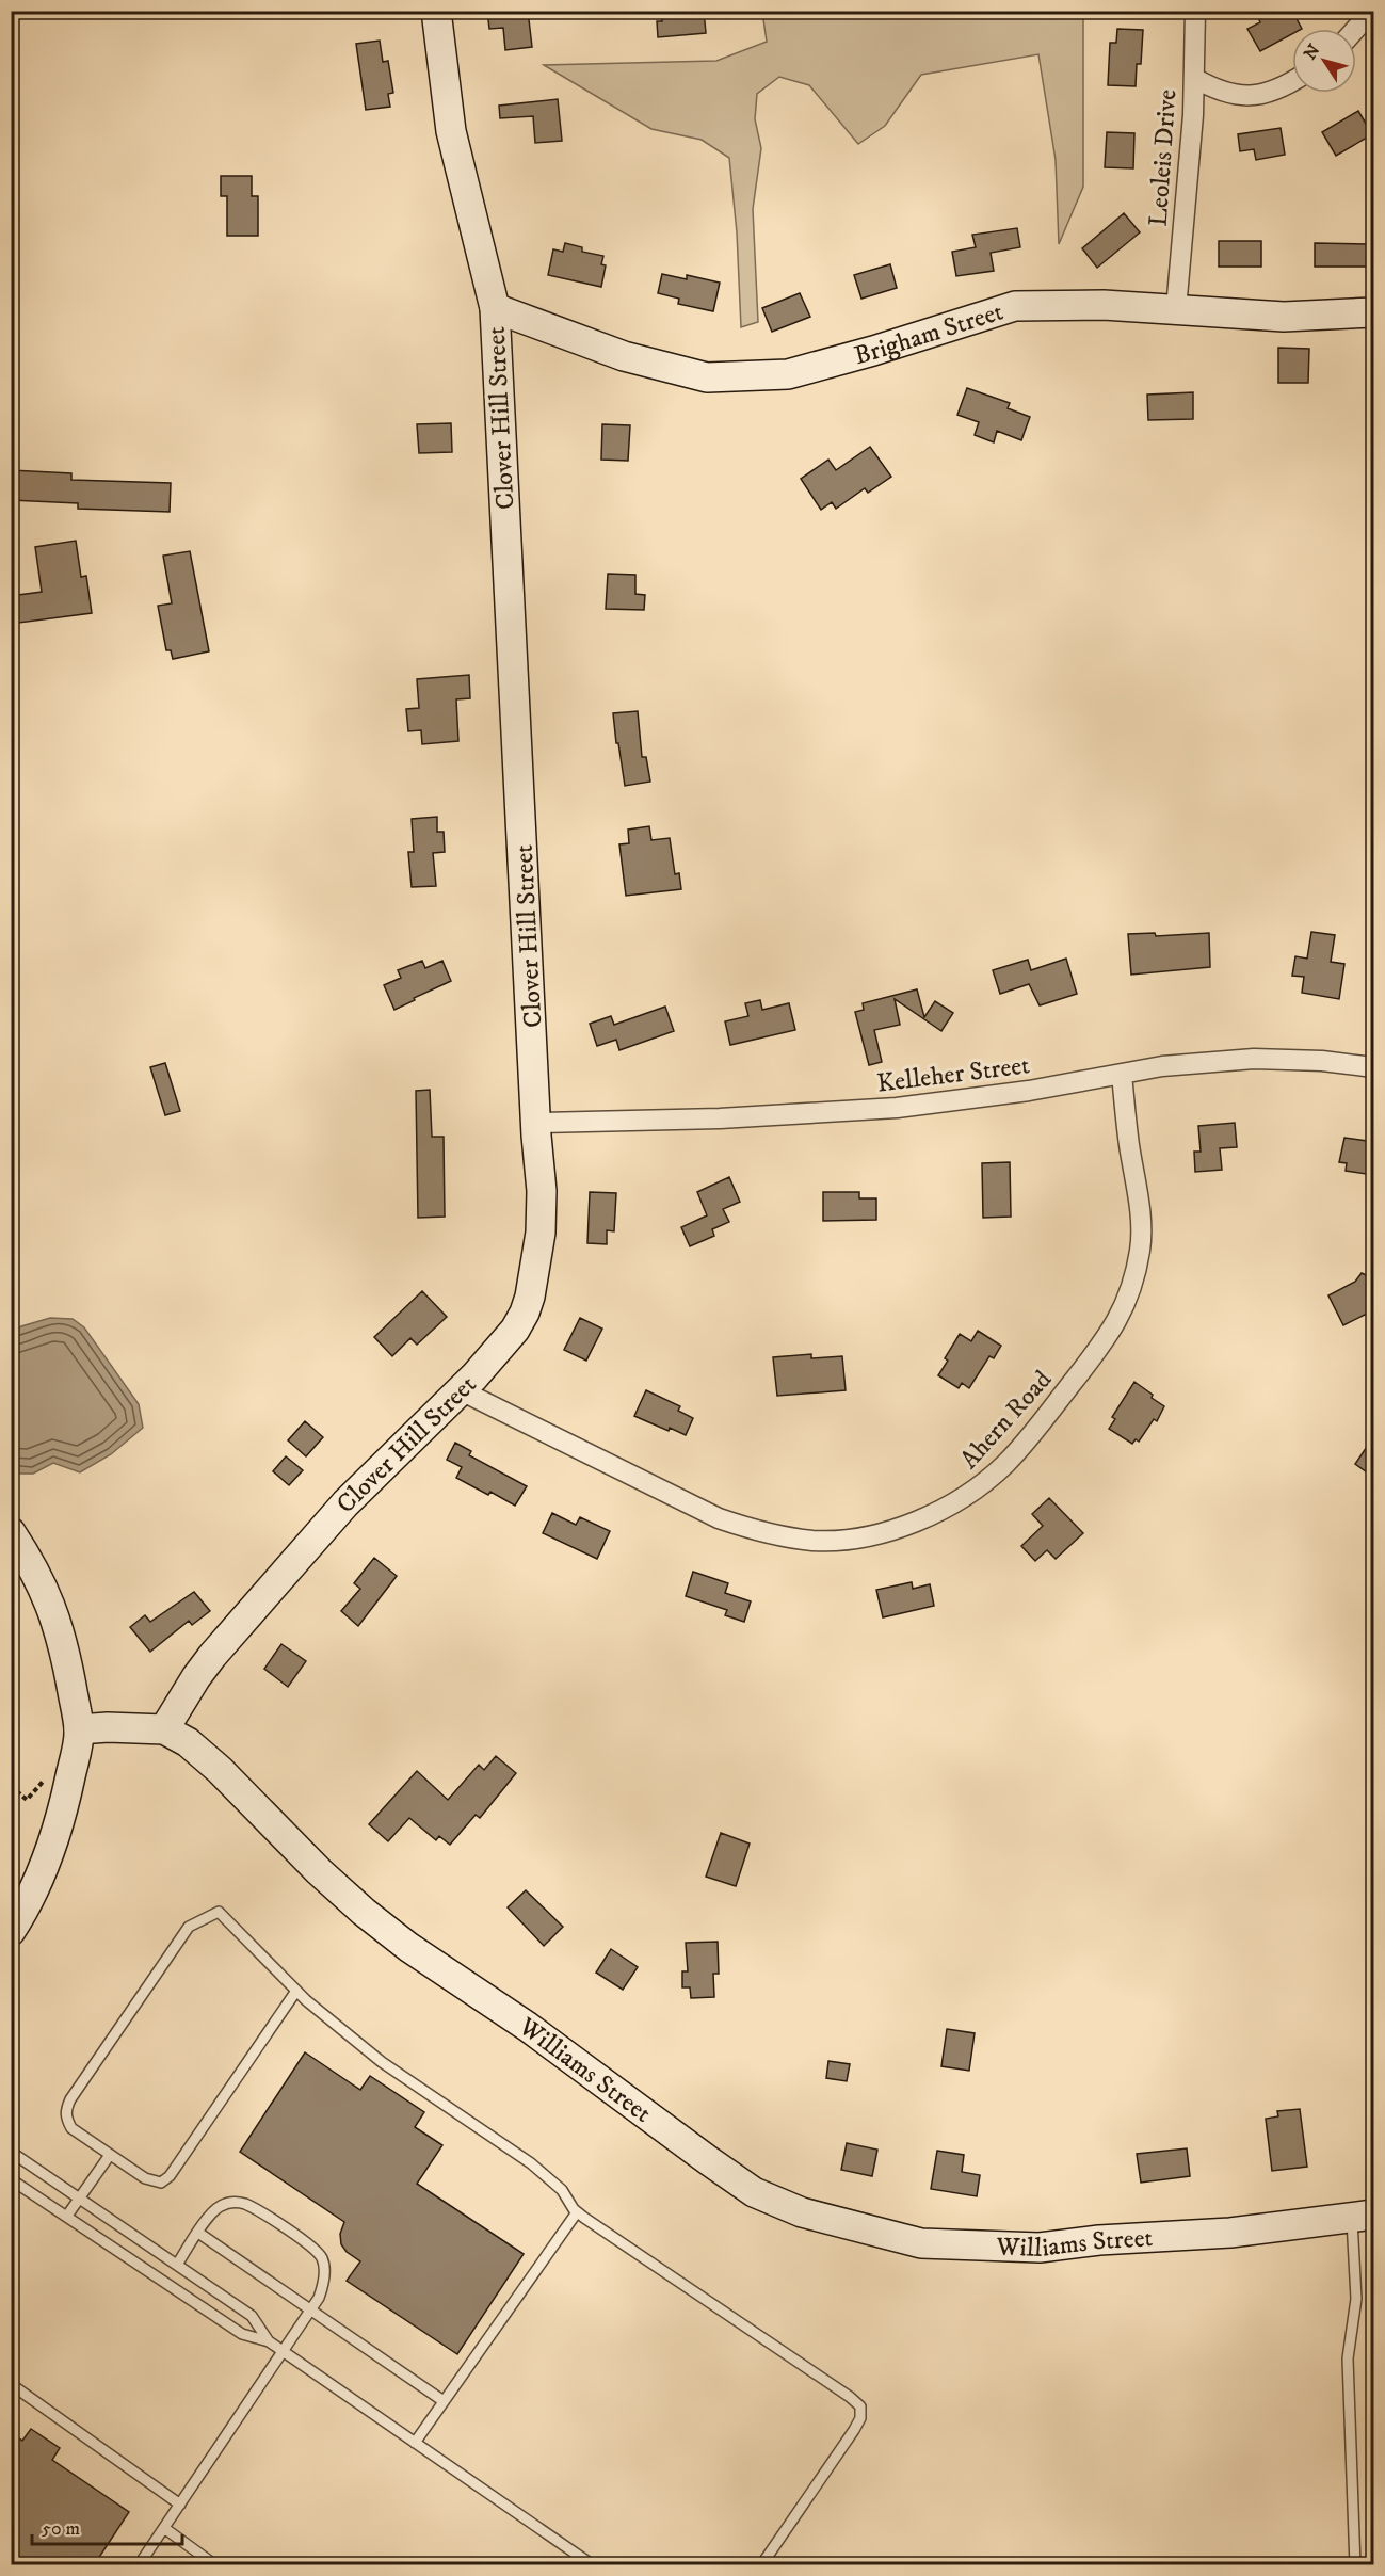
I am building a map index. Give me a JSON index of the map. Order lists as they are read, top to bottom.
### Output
{
  "streets": {
    "street": [
      "Leoleis Drive",
      "Brigham Street",
      "Clover Hill Street",
      "Kelleher Street",
      "Ahern Road",
      "Williams Street"
    ]
  },
  "crossings": [
    ["Leoleis Drive", "Brigham Street"],
    ["Brigham Street", "Clover Hill Street"],
    ["Clover Hill Street", "Kelleher Street"],
    ["Clover Hill Street", "Ahern Road"],
    ["Clover Hill Street", "Williams Street"],
    ["Kelleher Street", "Ahern Road"]
  ],
  "scale_bar": "50 m",
  "north": "top left"
}
